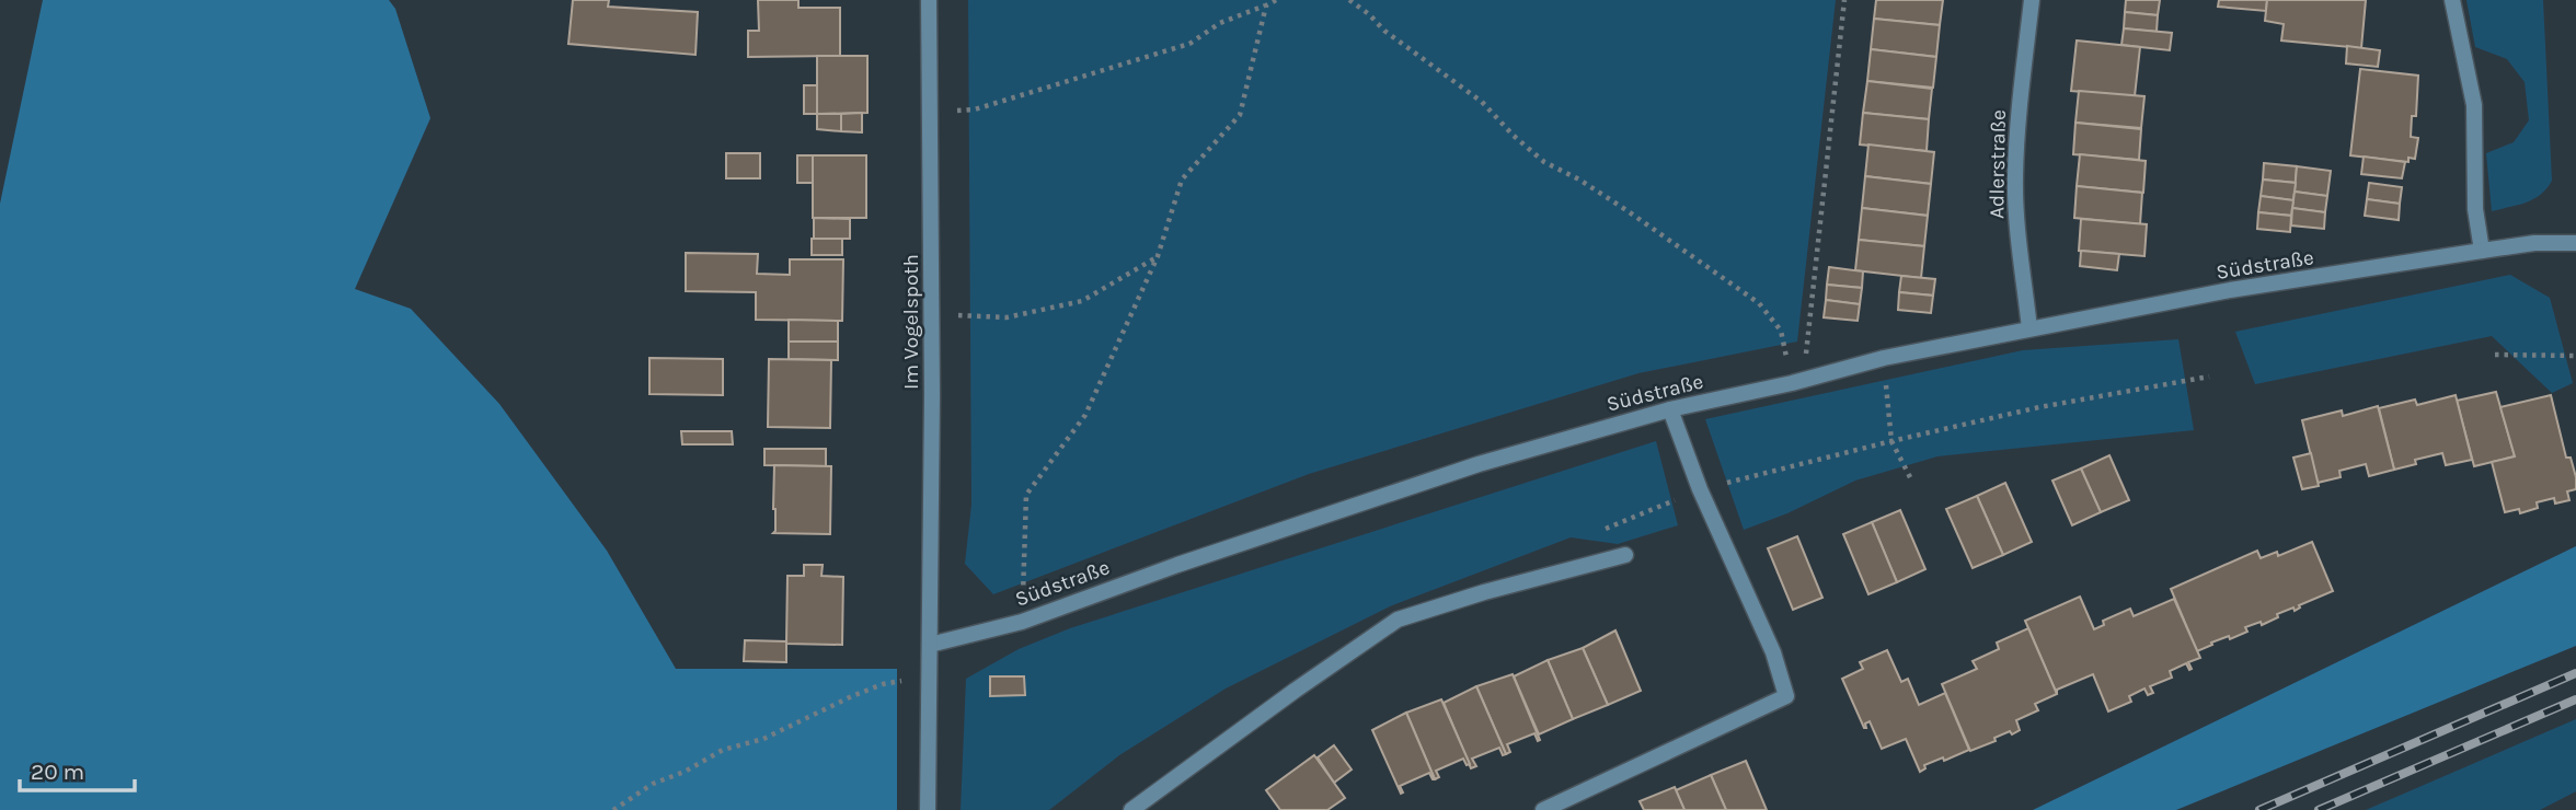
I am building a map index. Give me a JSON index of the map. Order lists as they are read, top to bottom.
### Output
{
  "streets": {
    "street": ["Adlerstraße", "Südstraße", "Im Vogelspoth"]
  },
  "crossings": [
    ["Adlerstraße", "Südstraße"],
    ["Südstraße", "Im Vogelspoth"]
  ],
  "scale_bar": "20 m"
}
